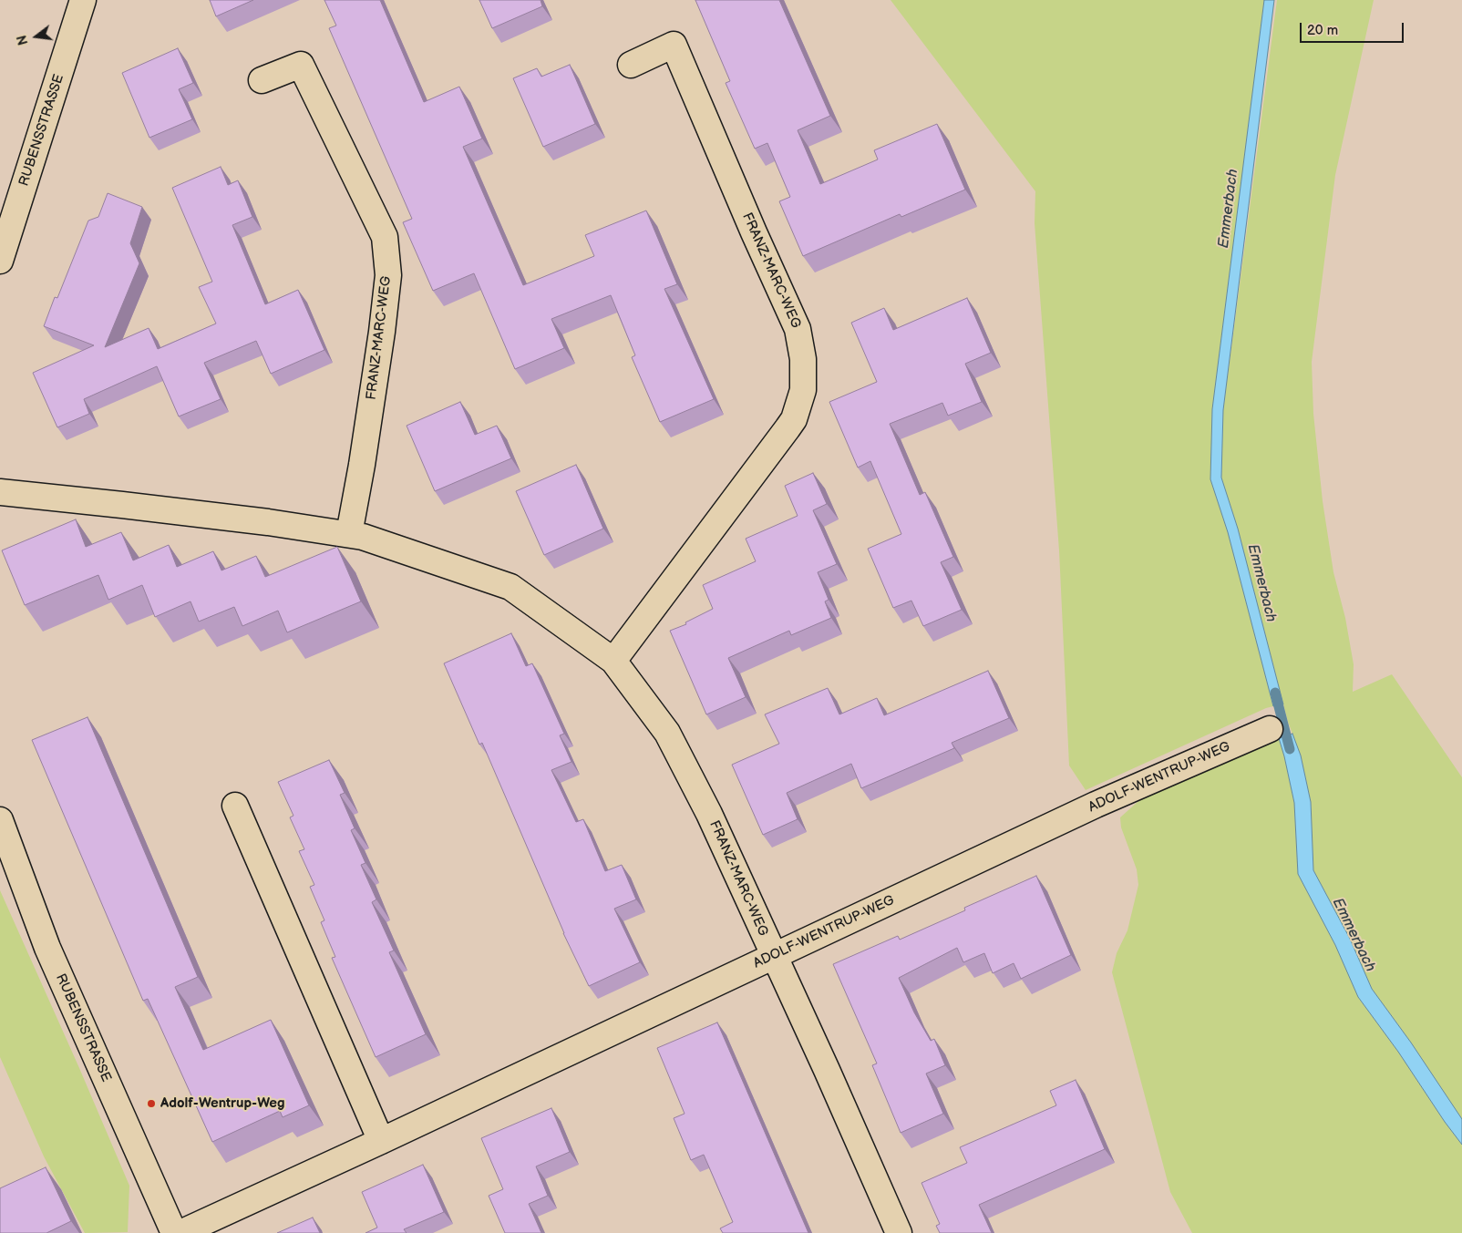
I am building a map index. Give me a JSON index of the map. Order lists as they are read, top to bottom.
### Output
{
  "streets": {
    "street": ["RUBENSSTRASSE", "FRANZ-MARC-WEG", "ADOLF-WENTRUP-WEG"]
  },
  "crossings": [
    ["FRANZ-MARC-WEG", "ADOLF-WENTRUP-WEG"]
  ],
  "water": ["Emmerbach"],
  "places": ["Adolf-Wentrup-Weg"],
  "scale_bar": "20 m",
  "north": "left"
}
